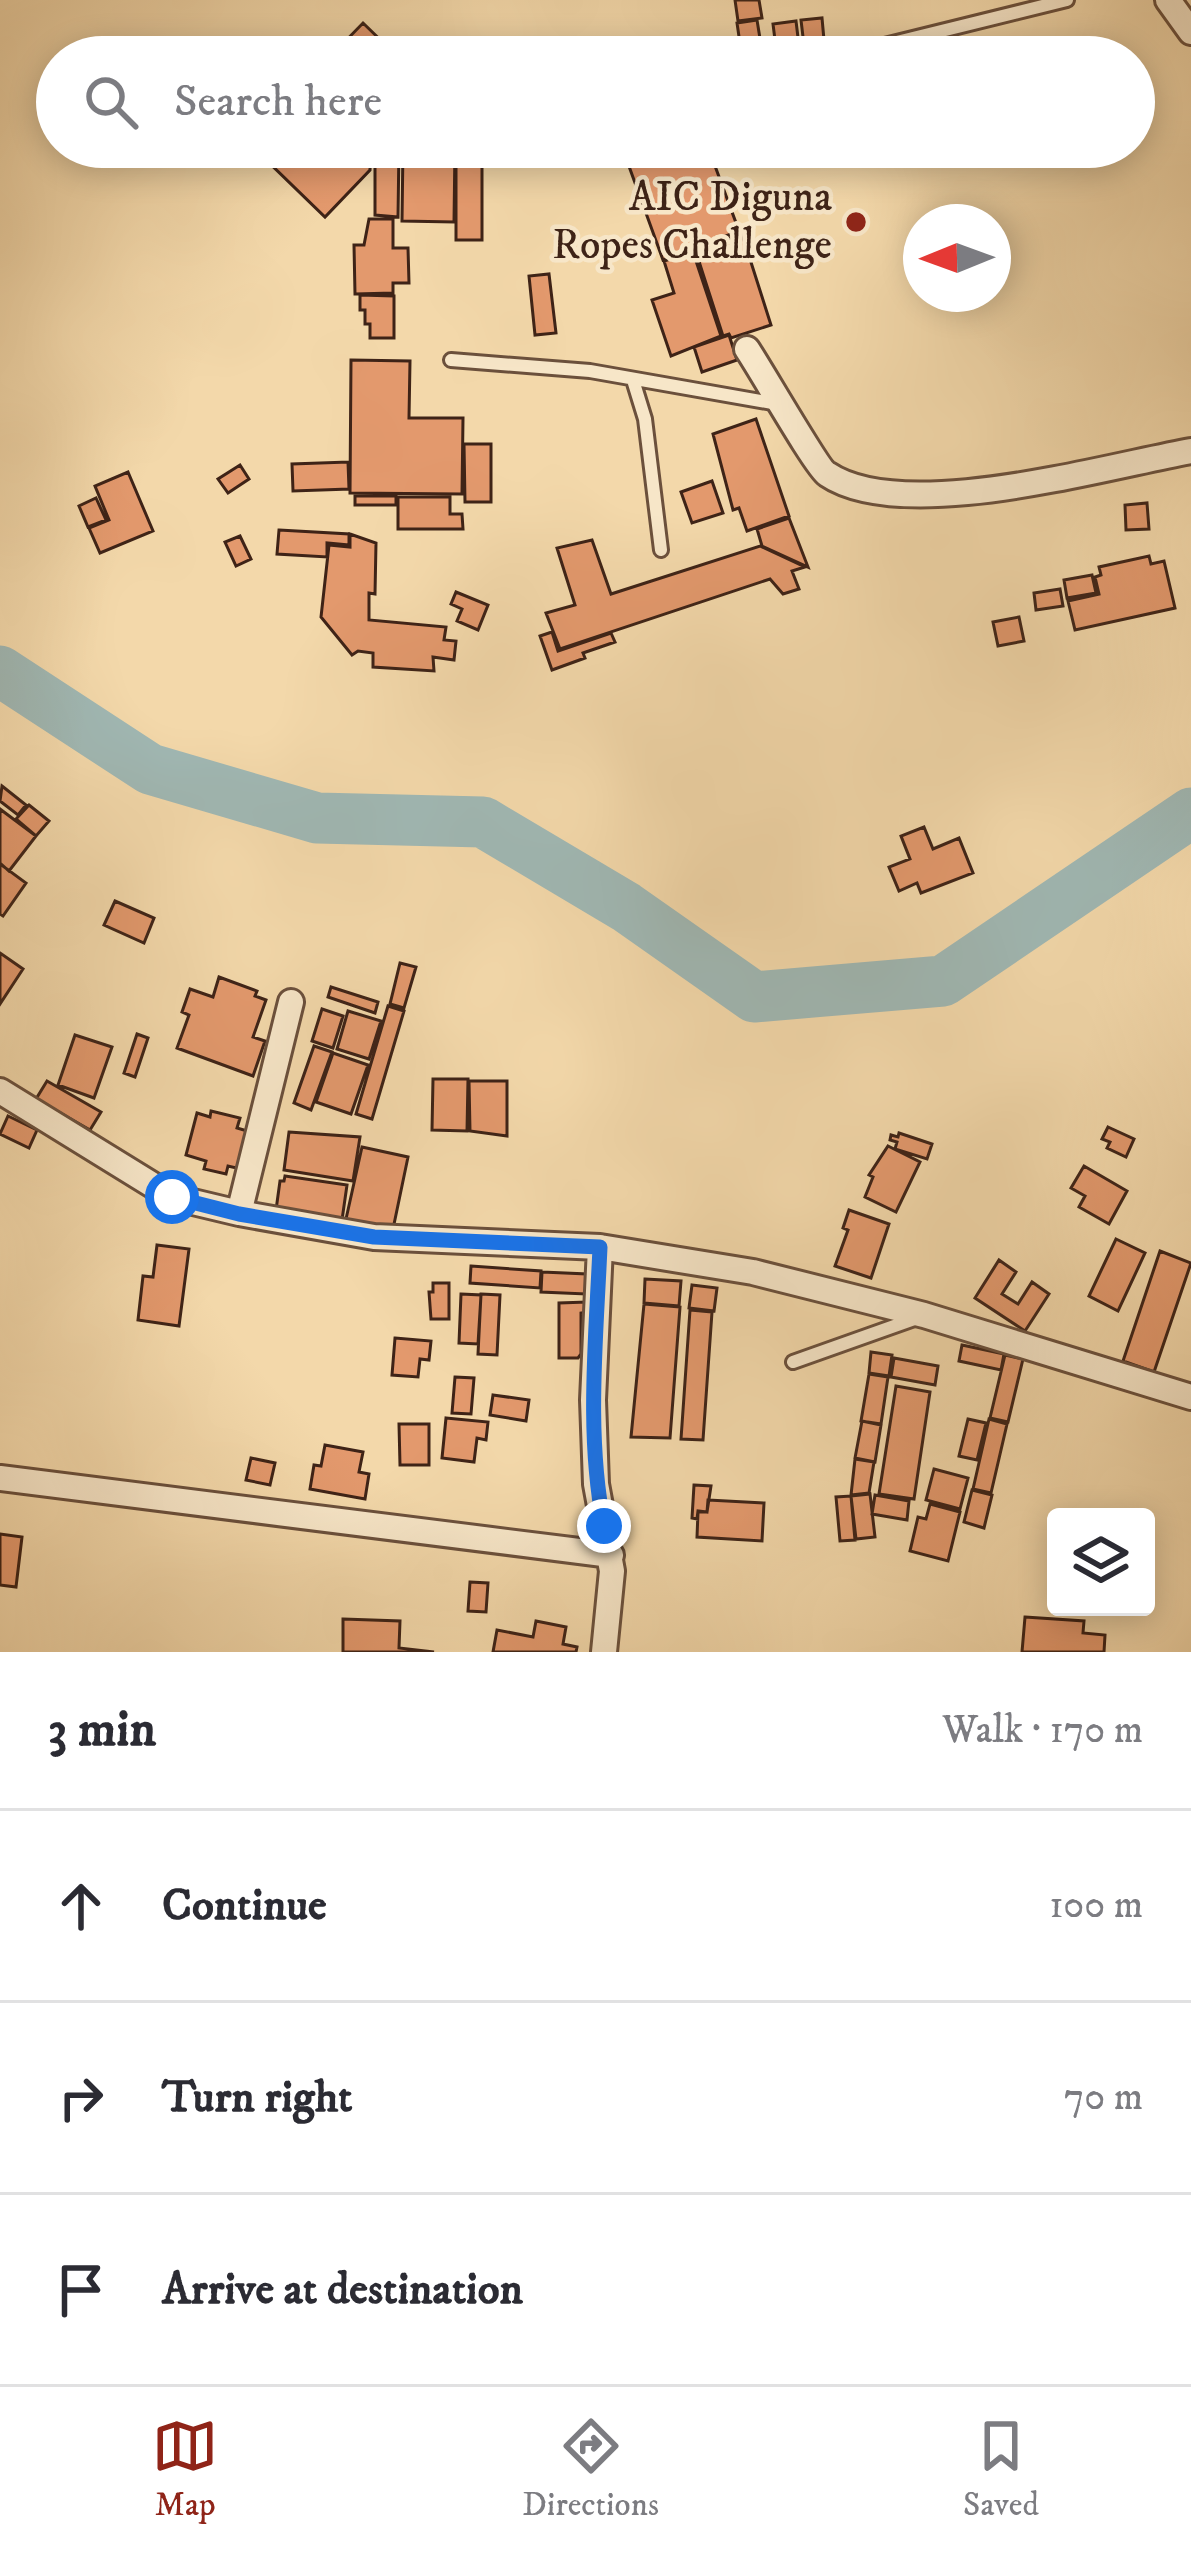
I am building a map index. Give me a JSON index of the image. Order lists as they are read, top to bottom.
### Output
{
  "places": ["AIC Diguna Ropes Challenge"],
  "north": "left",
  "page": {
    "search": "Search here",
    "heading": ["3 min", "Walk · 170 m"],
    "list": [
      ["Continue", "100 m"],
      ["Turn right", "70 m"],
      "Arrive at destination"
    ],
    "nav": ["Map", "Directions", "Saved"]
  }
}
